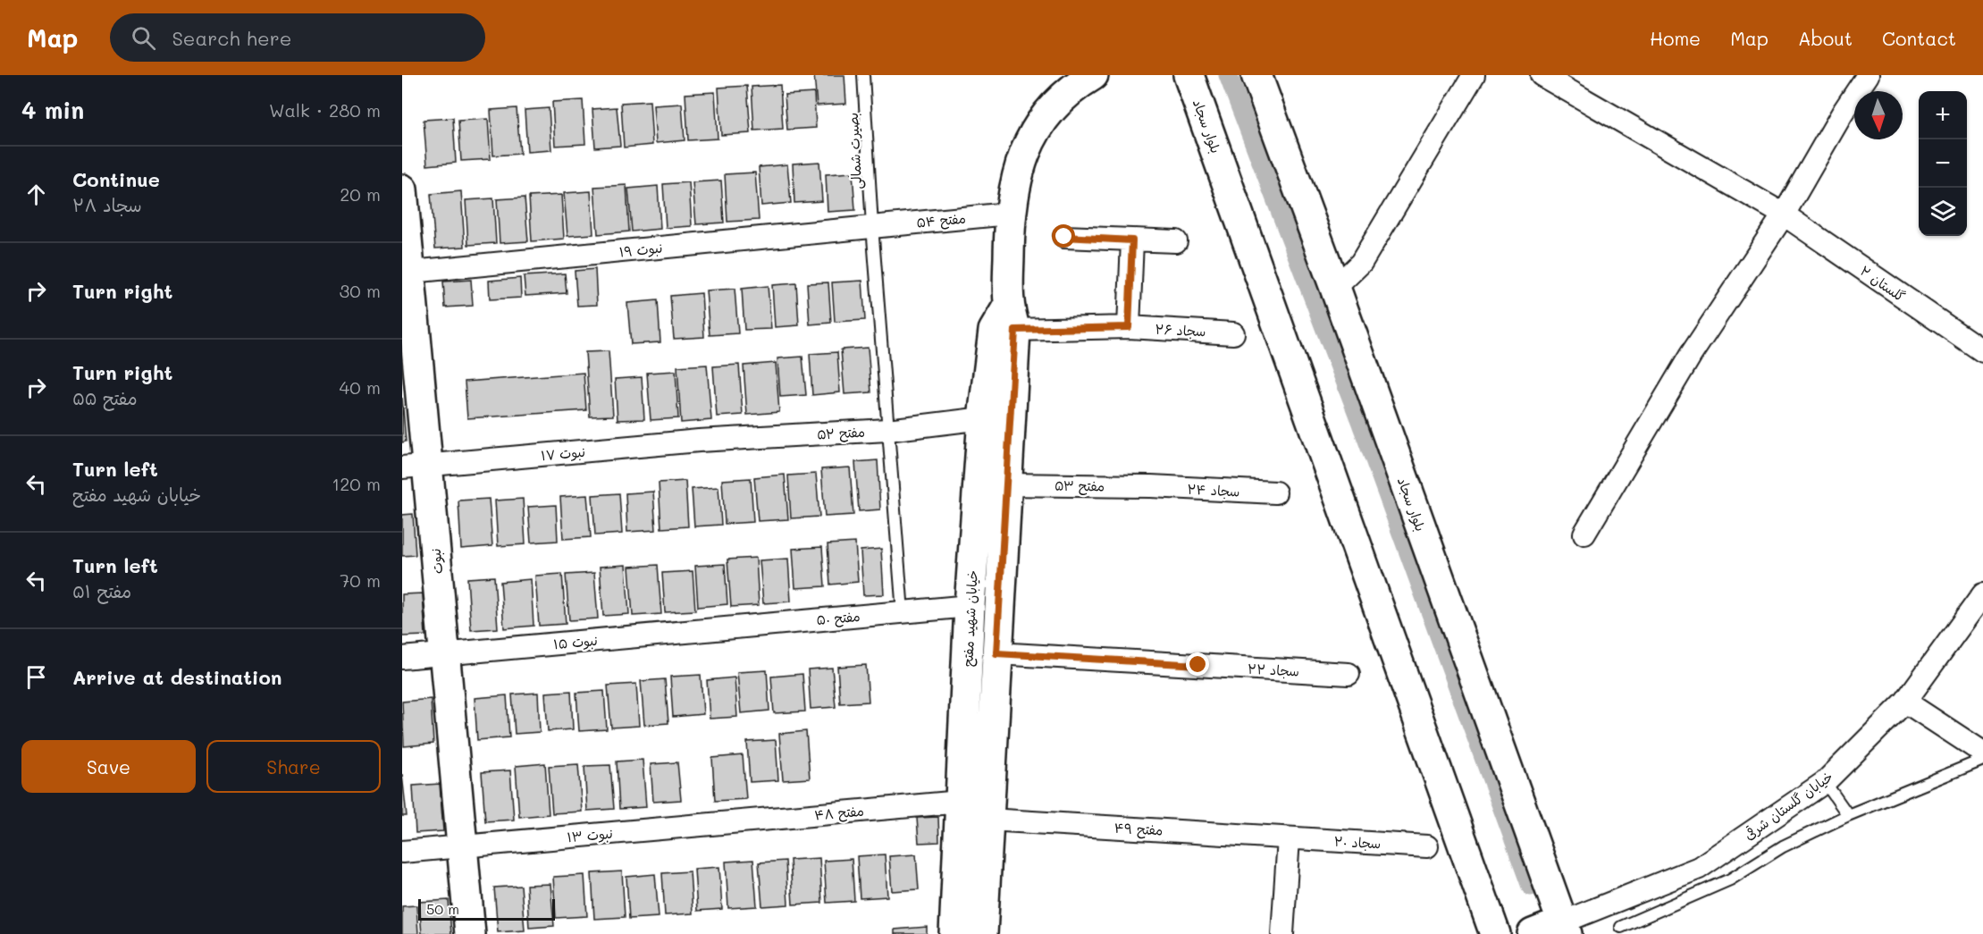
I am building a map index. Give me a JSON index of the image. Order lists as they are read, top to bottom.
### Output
{
  "streets": {
    "street": [
      "بلوار سجاد",
      "مفتح ۵۴",
      "نبوت ۱۹",
      "گلستان ۲",
      "سجاد ۲۶",
      "مفتح ۵۲",
      "نبوت ۱۷",
      "مفتح ۵۳",
      "سجاد ۲۴",
      "نبوت",
      "مفتح ۵۰",
      "خیابان شهید مفتح",
      "نبوت ۱۵",
      "سجاد ۲۲",
      "خیابان گلستان شرقی",
      "مفتح ۴۸",
      "مفتح ۴۹",
      "نبوت ۱۳",
      "سجاد ۲۰"
    ],
    "lane": ["بصیرت شمالی"]
  },
  "crossings": [
    ["بلوار سجاد", "خیابان گلستان شرقی"],
    ["بصیرت شمالی", "مفتح ۵۴"],
    ["بصیرت شمالی", "نبوت ۱۹"],
    ["بصیرت شمالی", "مفتح ۵۲"],
    ["بصیرت شمالی", "مفتح ۵۰"],
    ["مفتح ۵۴", "نبوت ۱۹"],
    ["نبوت ۱۹", "نبوت"],
    ["سجاد ۲۶", "خیابان شهید مفتح"],
    ["مفتح ۵۲", "نبوت ۱۷"],
    ["مفتح ۵۲", "خیابان شهید مفتح"],
    ["نبوت ۱۷", "نبوت"],
    ["مفتح ۵۳", "سجاد ۲۴"],
    ["نبوت", "نبوت ۱۵"],
    ["نبوت", "نبوت ۱۳"],
    ["مفتح ۵۰", "خیابان شهید مفتح"],
    ["مفتح ۵۰", "نبوت ۱۵"],
    ["خیابان شهید مفتح", "مفتح ۴۸"],
    ["مفتح ۴۸", "نبوت ۱۳"],
    ["مفتح ۴۹", "سجاد ۲۰"]
  ],
  "scale_bar": "50 m",
  "north": "bottom",
  "page": {
    "header": "Map",
    "search": "Search here",
    "nav": [
      "Home",
      "Map",
      "About",
      "Contact"
    ],
    "heading": ["4 min", "Walk · 280 m"],
    "map_buttons": ["+", "−"],
    "list": [
      ["Continue", "سجاد ۲۸", "20 m"],
      ["Turn right", "30 m"],
      ["Turn right", "مفتح ۵۵", "40 m"],
      ["Turn left", "خیابان شهید مفتح", "120 m"],
      ["Turn left", "مفتح ۵۱", "70 m"],
      "Arrive at destination"
    ],
    "buttons": ["Save", "Share"],
    "scale": "50 m"
  }
}
